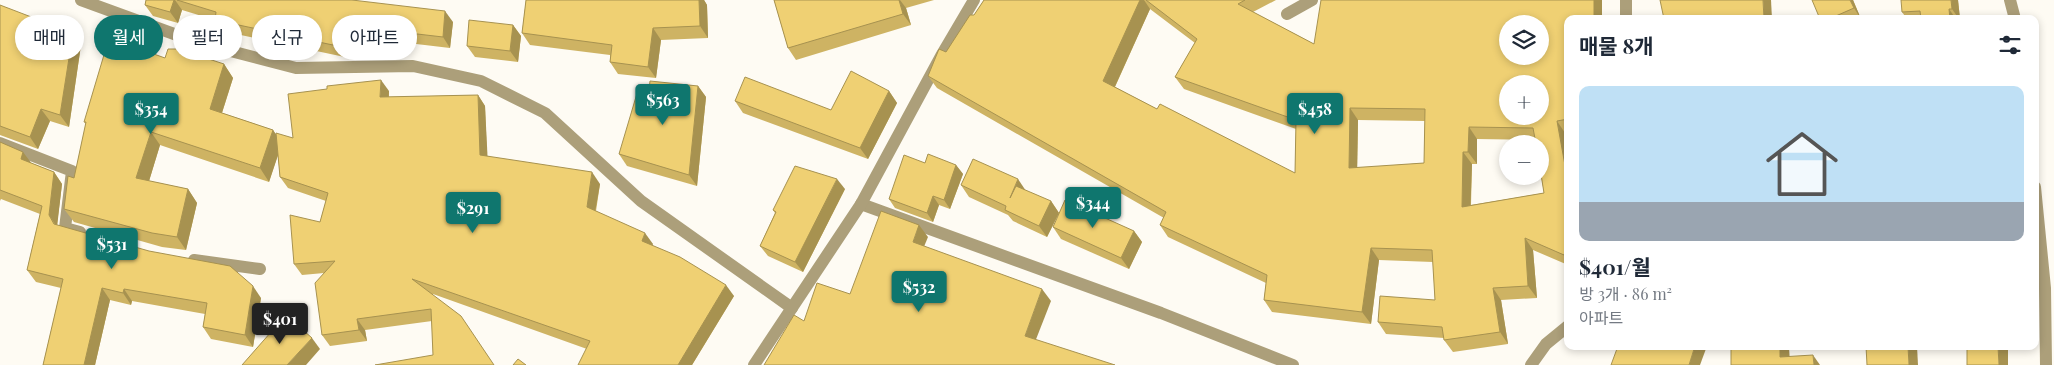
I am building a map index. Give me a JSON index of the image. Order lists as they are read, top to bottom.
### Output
{
  "page": {
    "map_buttons": ["+", "−"],
    "chip": [
      "매매",
      "월세",
      "필터",
      "신규",
      "아파트"
    ],
    "heading": "매물 8개",
    "list": [
      {
        "name": "$401/월",
        "note": "방 3개 · 86 m² · 아파트"
      }
    ],
    "price": [
      "$563",
      "$354",
      "$458",
      "$344",
      "$291",
      "$531",
      "$532",
      "$401"
    ]
  }
}
